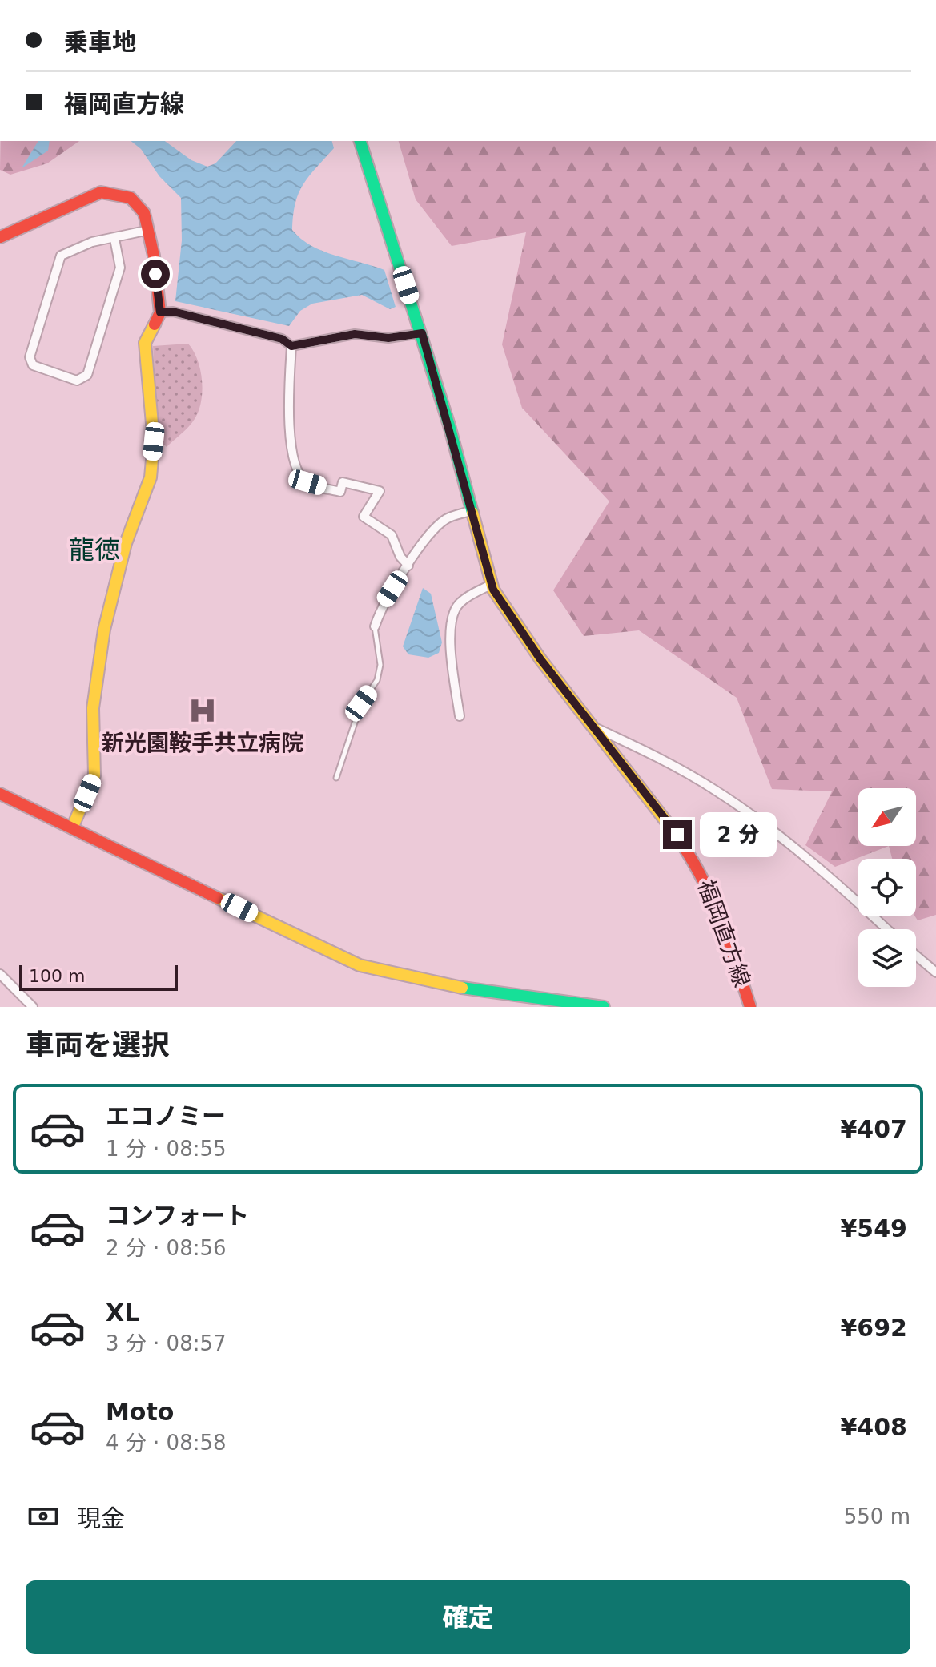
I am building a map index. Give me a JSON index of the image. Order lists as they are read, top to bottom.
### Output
{
  "streets": {
    "street": ["福岡直方線"]
  },
  "districts": ["龍徳"],
  "places": {
    "hospital": ["新光園鞍手共立病院"]
  },
  "scale_bar": "100 m",
  "north": "bottom left",
  "page": {
    "banner": ["乗車地", "福岡直方線"],
    "bubble": "2 分",
    "scale": "100 m",
    "heading": "車両を選択",
    "list": [
      {
        "name": "エコノミー",
        "note": "1 分 · 08:55",
        "value": "¥407"
      },
      {
        "name": "コンフォート",
        "note": "2 分 · 08:56",
        "value": "¥549"
      },
      {
        "name": "XL",
        "note": "3 分 · 08:57",
        "value": "¥692"
      },
      {
        "name": "Moto",
        "note": "4 分 · 08:58",
        "value": "¥408"
      }
    ],
    "pay": ["現金", "550 m"],
    "buttons": "確定"
  }
}
